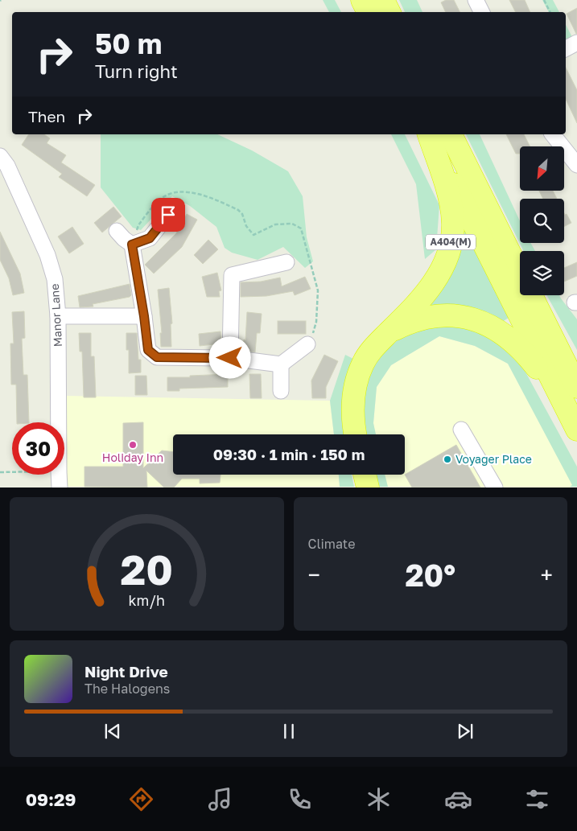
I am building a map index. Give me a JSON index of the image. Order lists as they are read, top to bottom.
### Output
{
  "streets": {
    "highway": ["A404(M)"],
    "street": ["Manor Lane"]
  },
  "places": ["Holiday Inn", "Voyager Place"],
  "north": "bottom left",
  "page": {
    "turn": ["50 m", "Turn right"],
    "then": "Then",
    "limit": "30",
    "trip": "09:30 · 1 min · 150 m",
    "tile": "Climate",
    "heat": ["−", "20°", "+"],
    "song": ["Night Drive", "The Halogens"],
    "tabs": "09:29",
    "gauge": ["20", "km/h"]
  }
}
